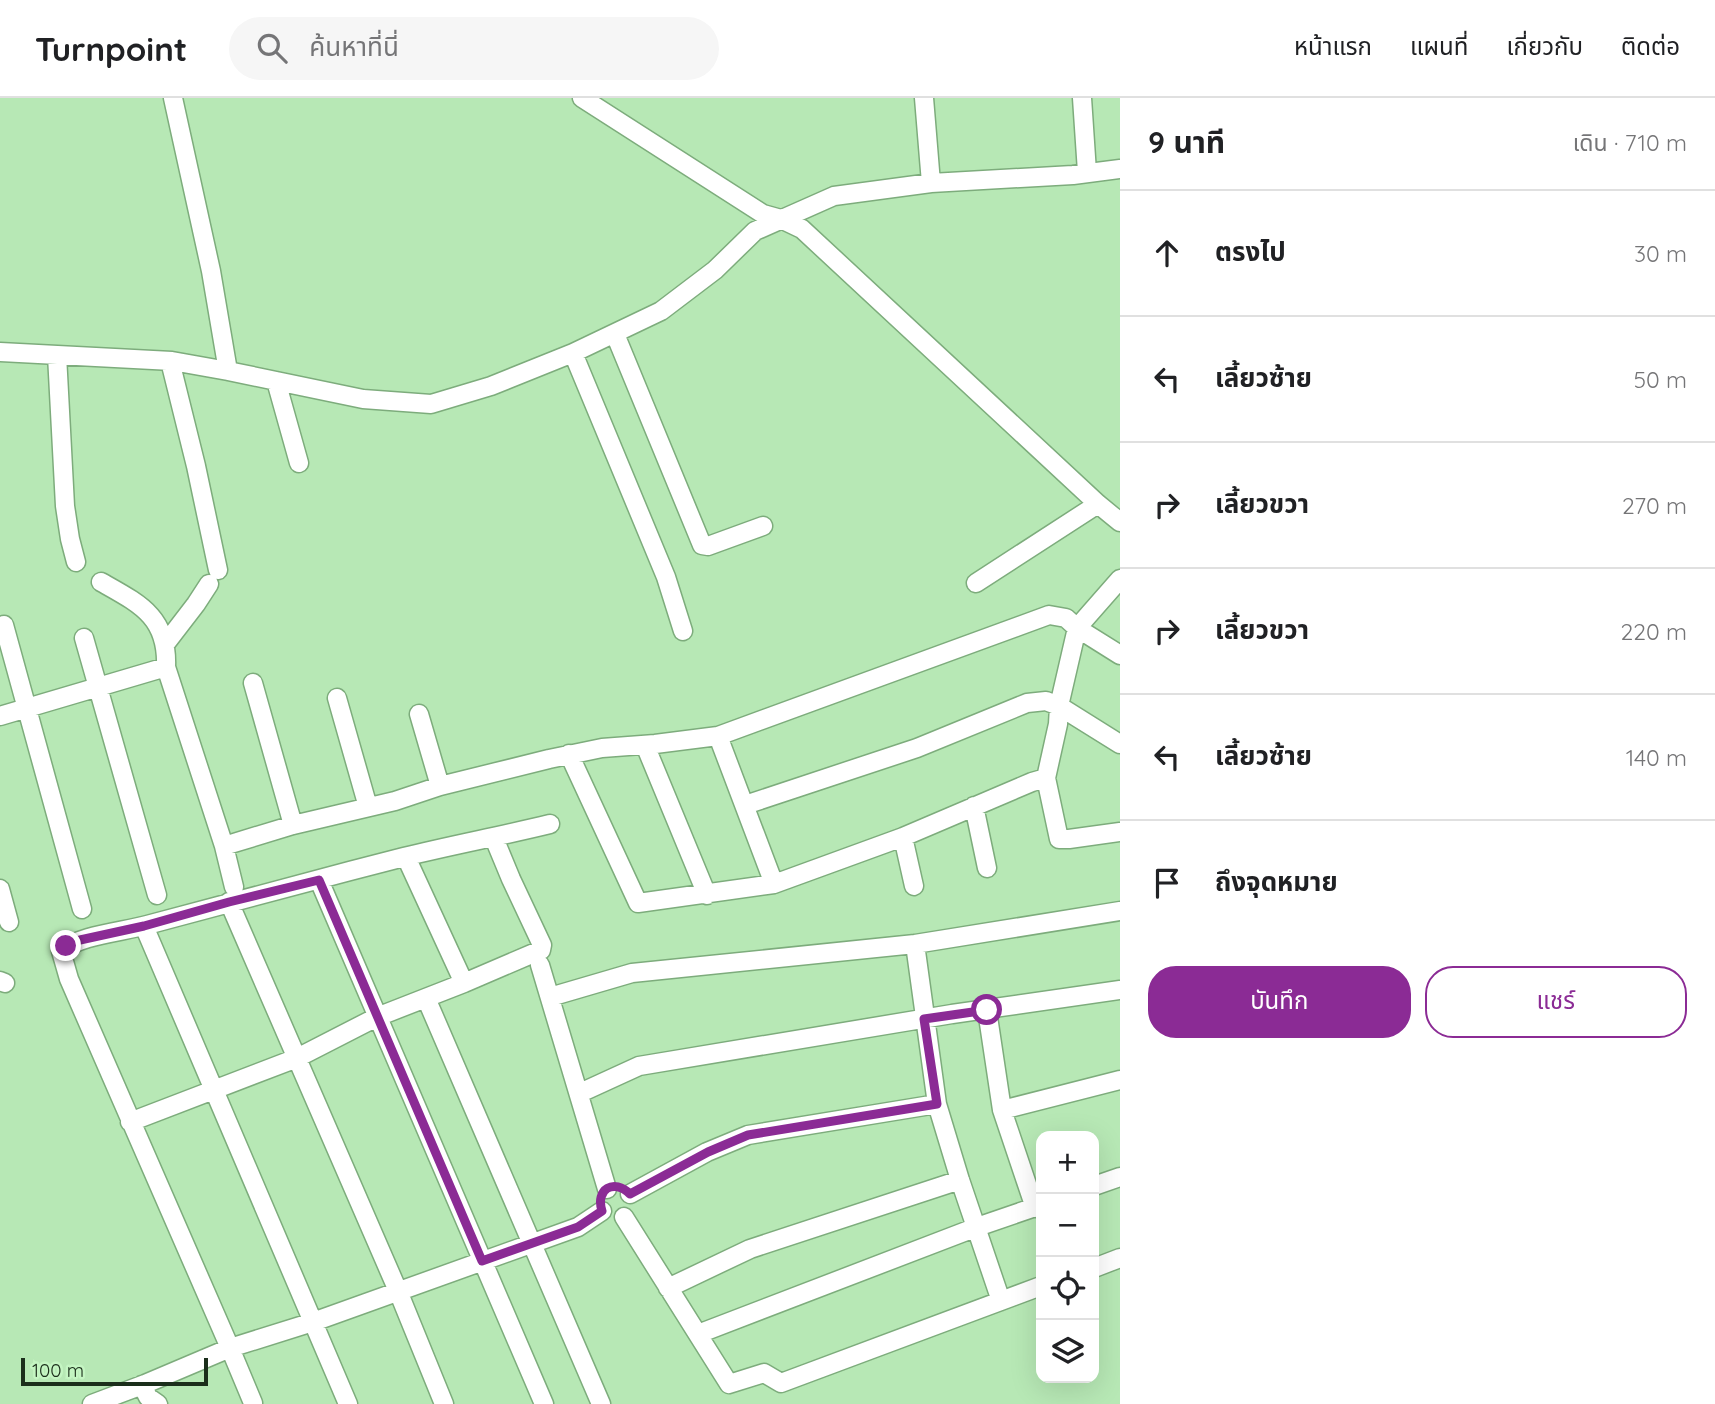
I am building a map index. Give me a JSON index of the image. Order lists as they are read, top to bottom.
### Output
{
  "scale_bar": "100 m",
  "page": {
    "header": "Turnpoint",
    "search": "ค้นหาที่นี่",
    "nav": [
      "หน้าแรก",
      "แผนที่",
      "เกี่ยวกับ",
      "ติดต่อ"
    ],
    "heading": ["9 นาที", "เดิน · 710 m"],
    "list": [
      ["ตรงไป", "30 m"],
      ["เลี้ยวซ้าย", "50 m"],
      ["เลี้ยวขวา", "270 m"],
      ["เลี้ยวขวา", "220 m"],
      ["เลี้ยวซ้าย", "140 m"],
      "ถึงจุดหมาย"
    ],
    "buttons": ["บันทึก", "แชร์"],
    "map_buttons": ["+", "−"],
    "scale": "100 m"
  }
}
